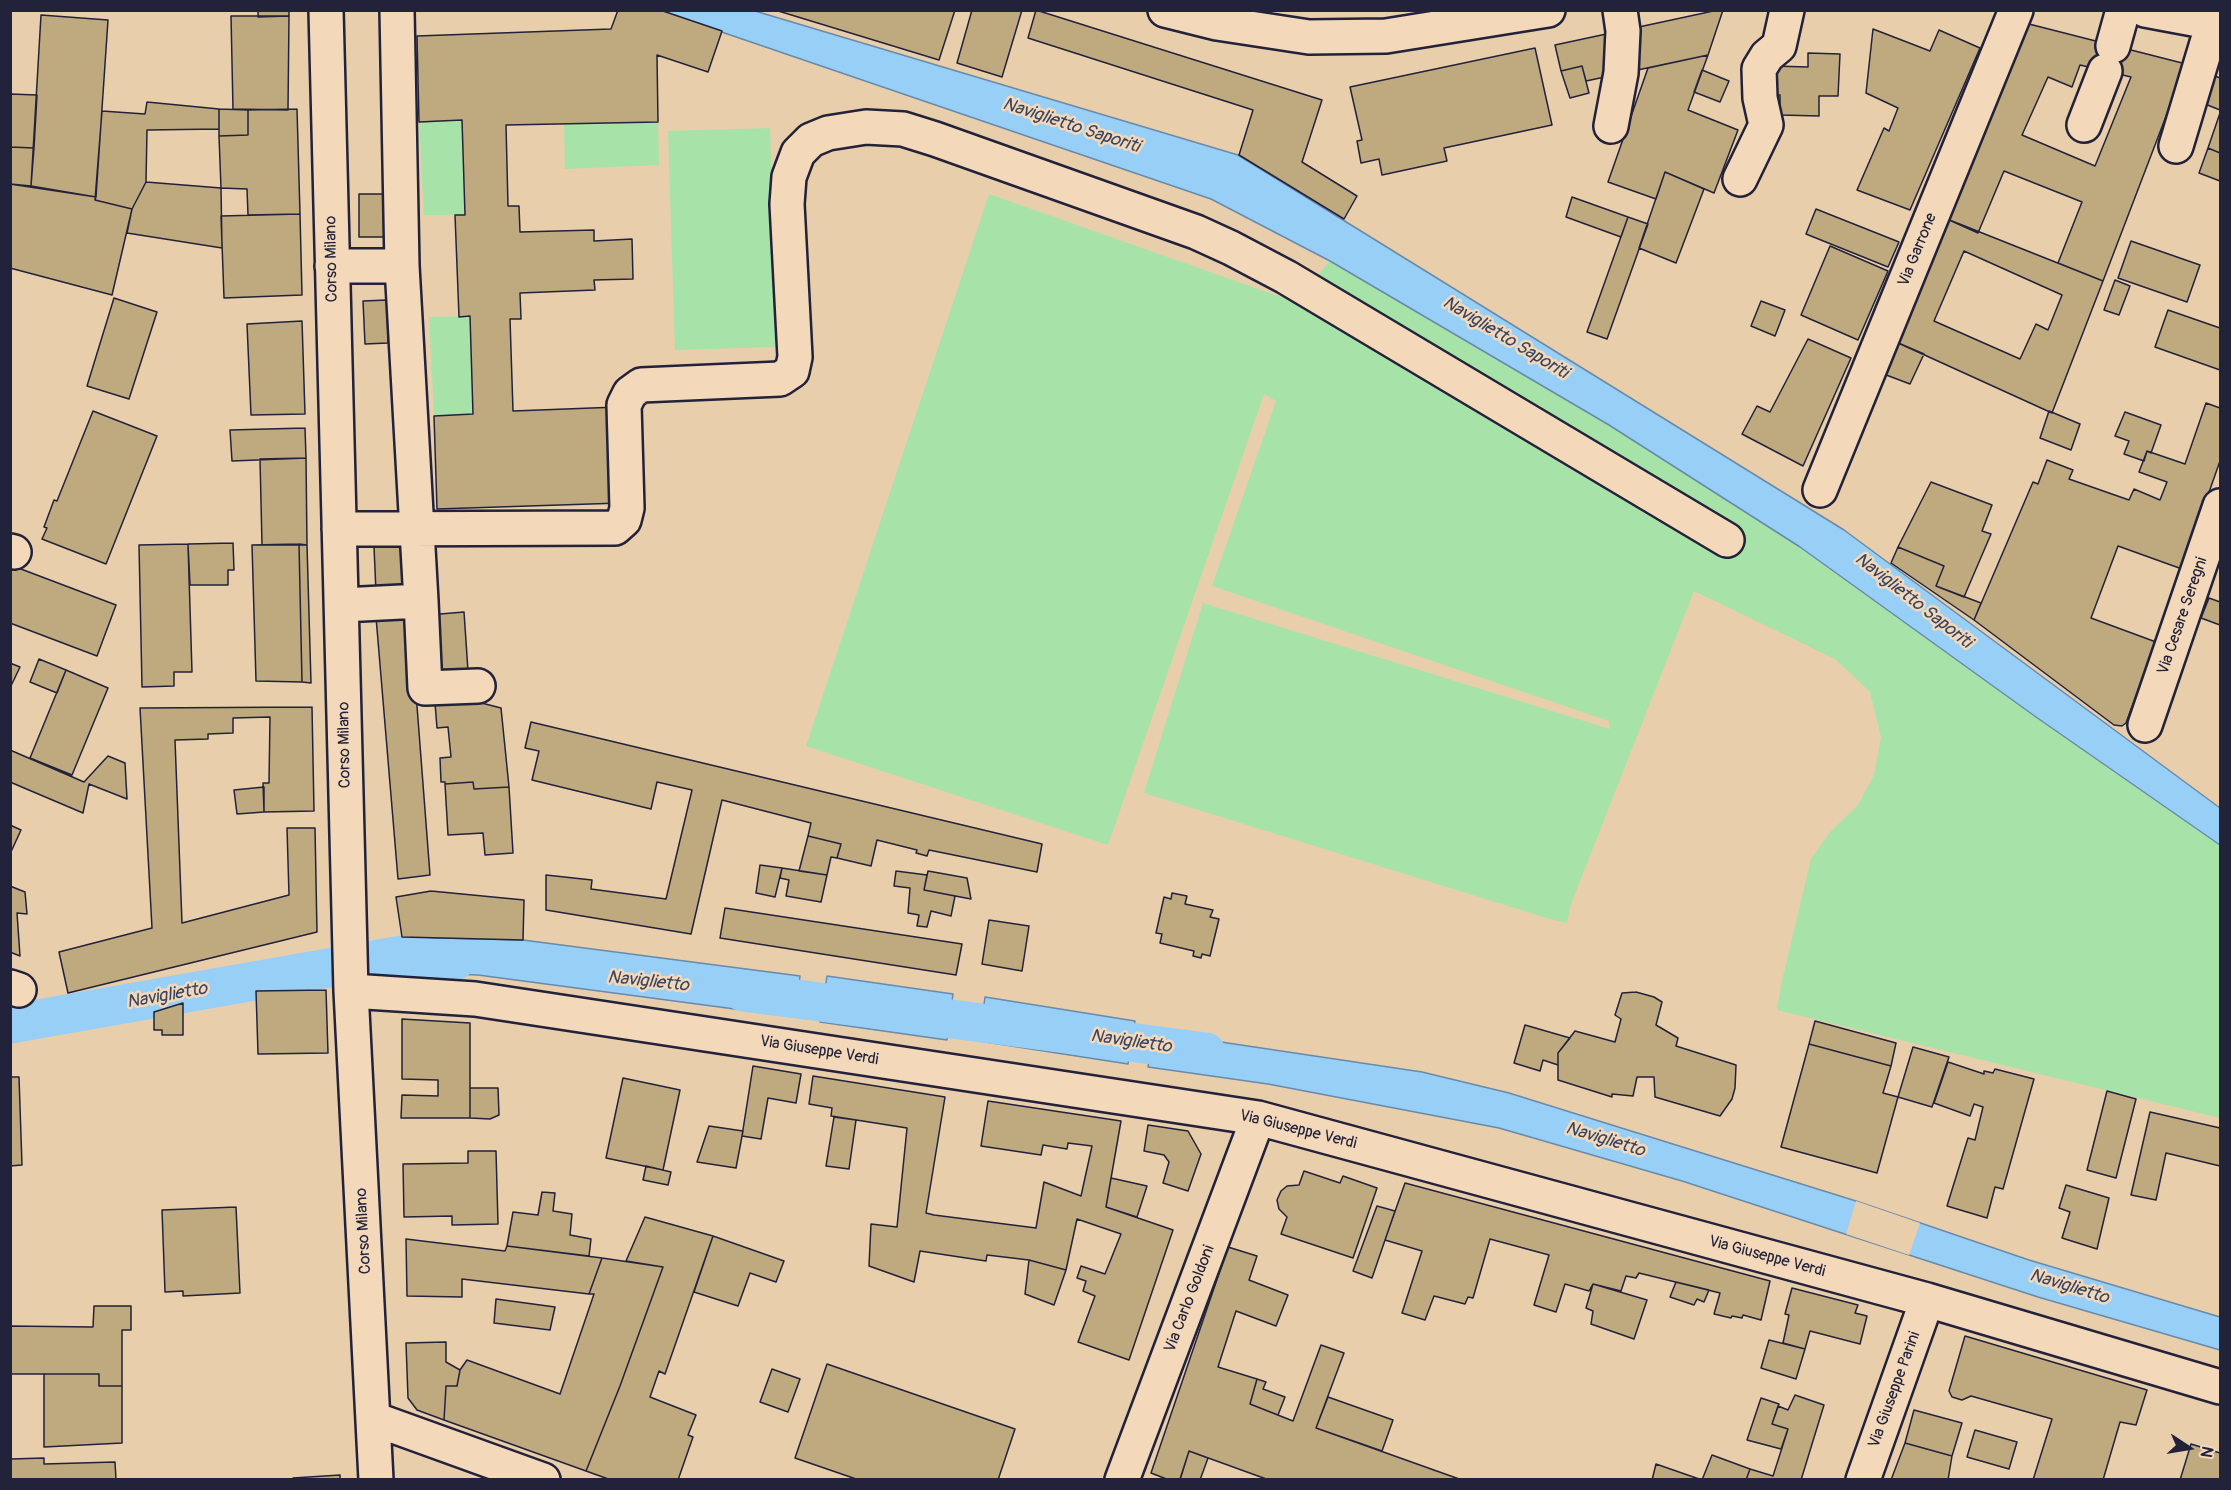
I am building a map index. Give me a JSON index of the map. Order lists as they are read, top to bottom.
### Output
{
  "streets": {
    "street": [
      "Via Garrone",
      "Corso Milano",
      "Via Cesare Seregni",
      "Via Giuseppe Verdi",
      "Via Carlo Goldoni",
      "Via Giuseppe Parini"
    ]
  },
  "crossings": [
    ["Corso Milano", "Via Giuseppe Verdi"],
    ["Via Giuseppe Verdi", "Via Carlo Goldoni"],
    ["Via Giuseppe Verdi", "Via Giuseppe Parini"]
  ],
  "water": ["Naviglietto Saporiti", "Naviglietto"],
  "north": "right"
}
